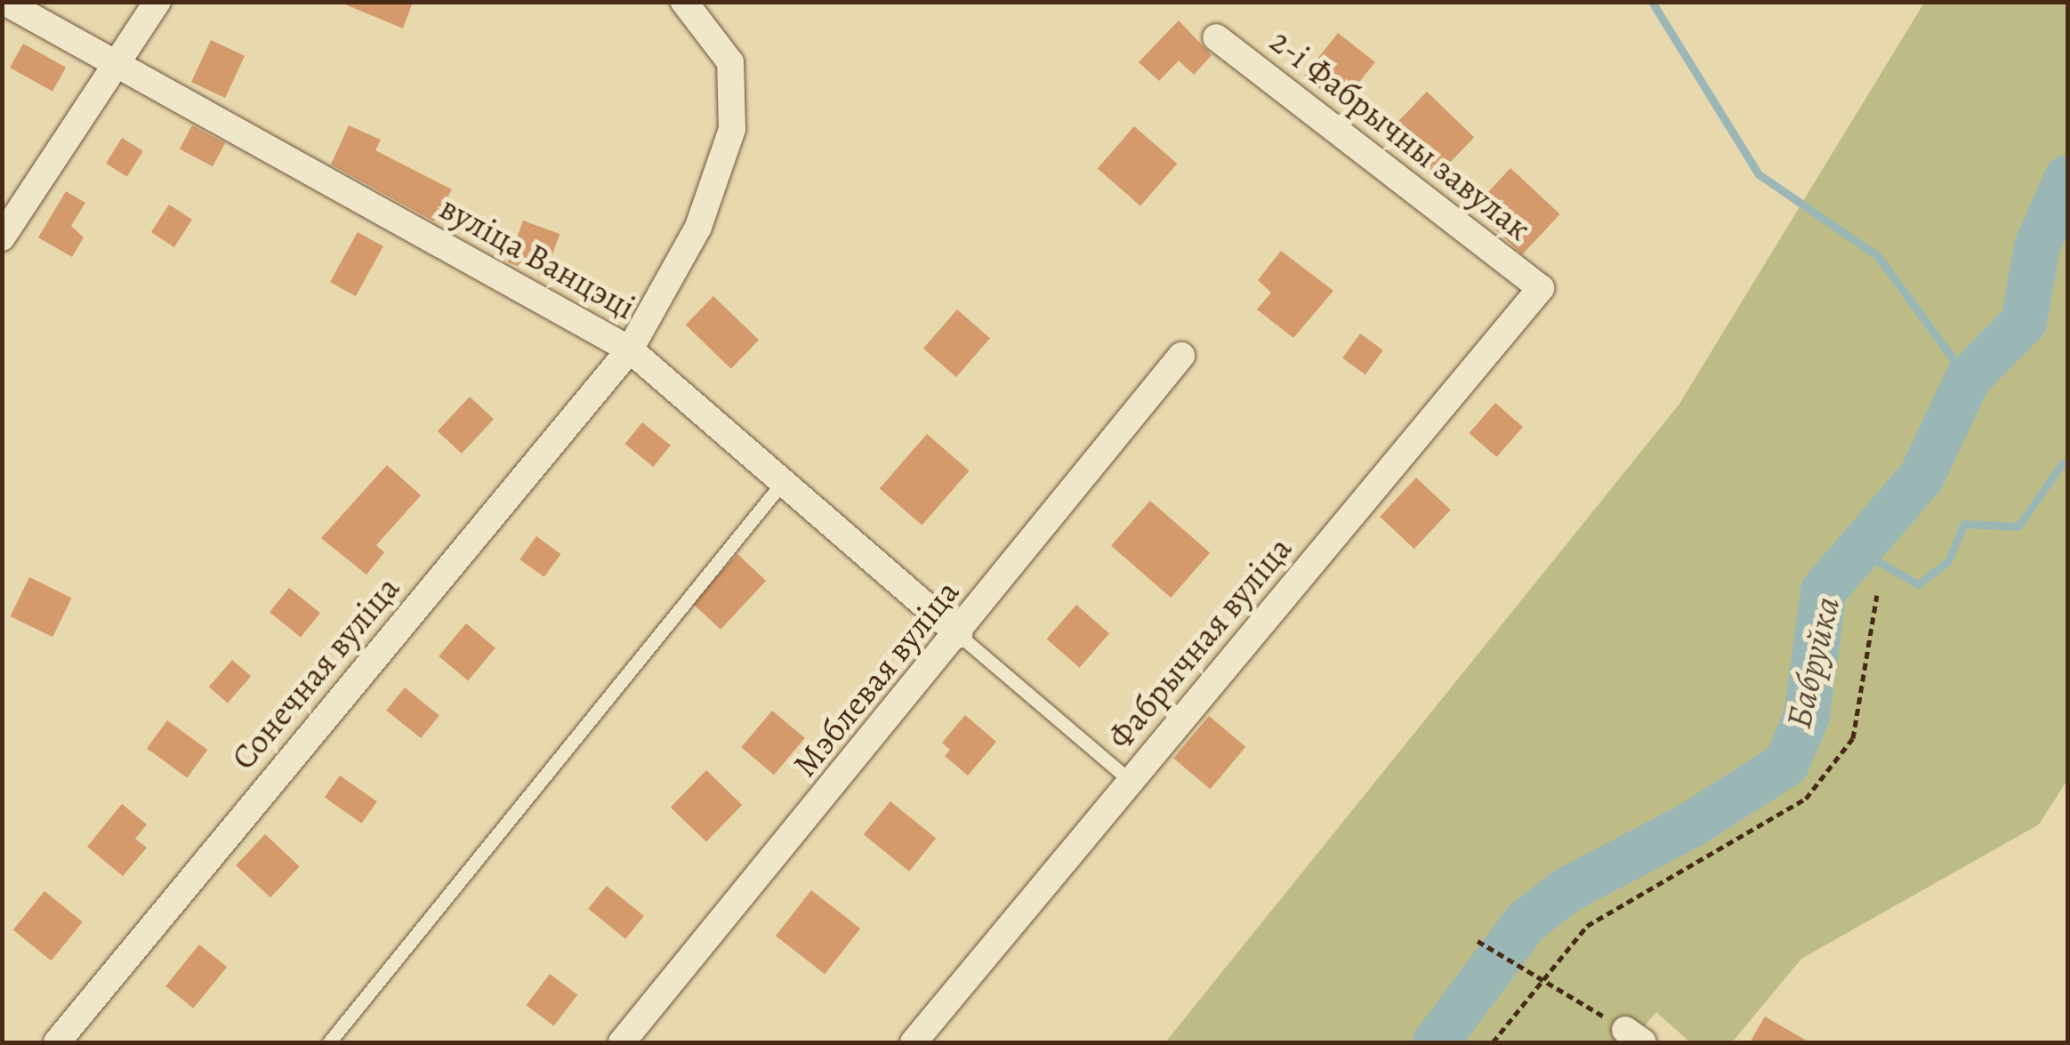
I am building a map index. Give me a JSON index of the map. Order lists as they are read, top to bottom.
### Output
{
  "streets": {
    "street": [
      "2-і Фабрычны завулак",
      "вуліца Ванцэці",
      "Фабрычная вуліца",
      "Сонечная вуліца",
      "Мэблевая вуліца"
    ]
  },
  "crossings": [
    ["2-і Фабрычны завулак", "Фабрычная вуліца"],
    ["вуліца Ванцэці", "Сонечная вуліца"]
  ],
  "water": ["Бабруйка"]
}
